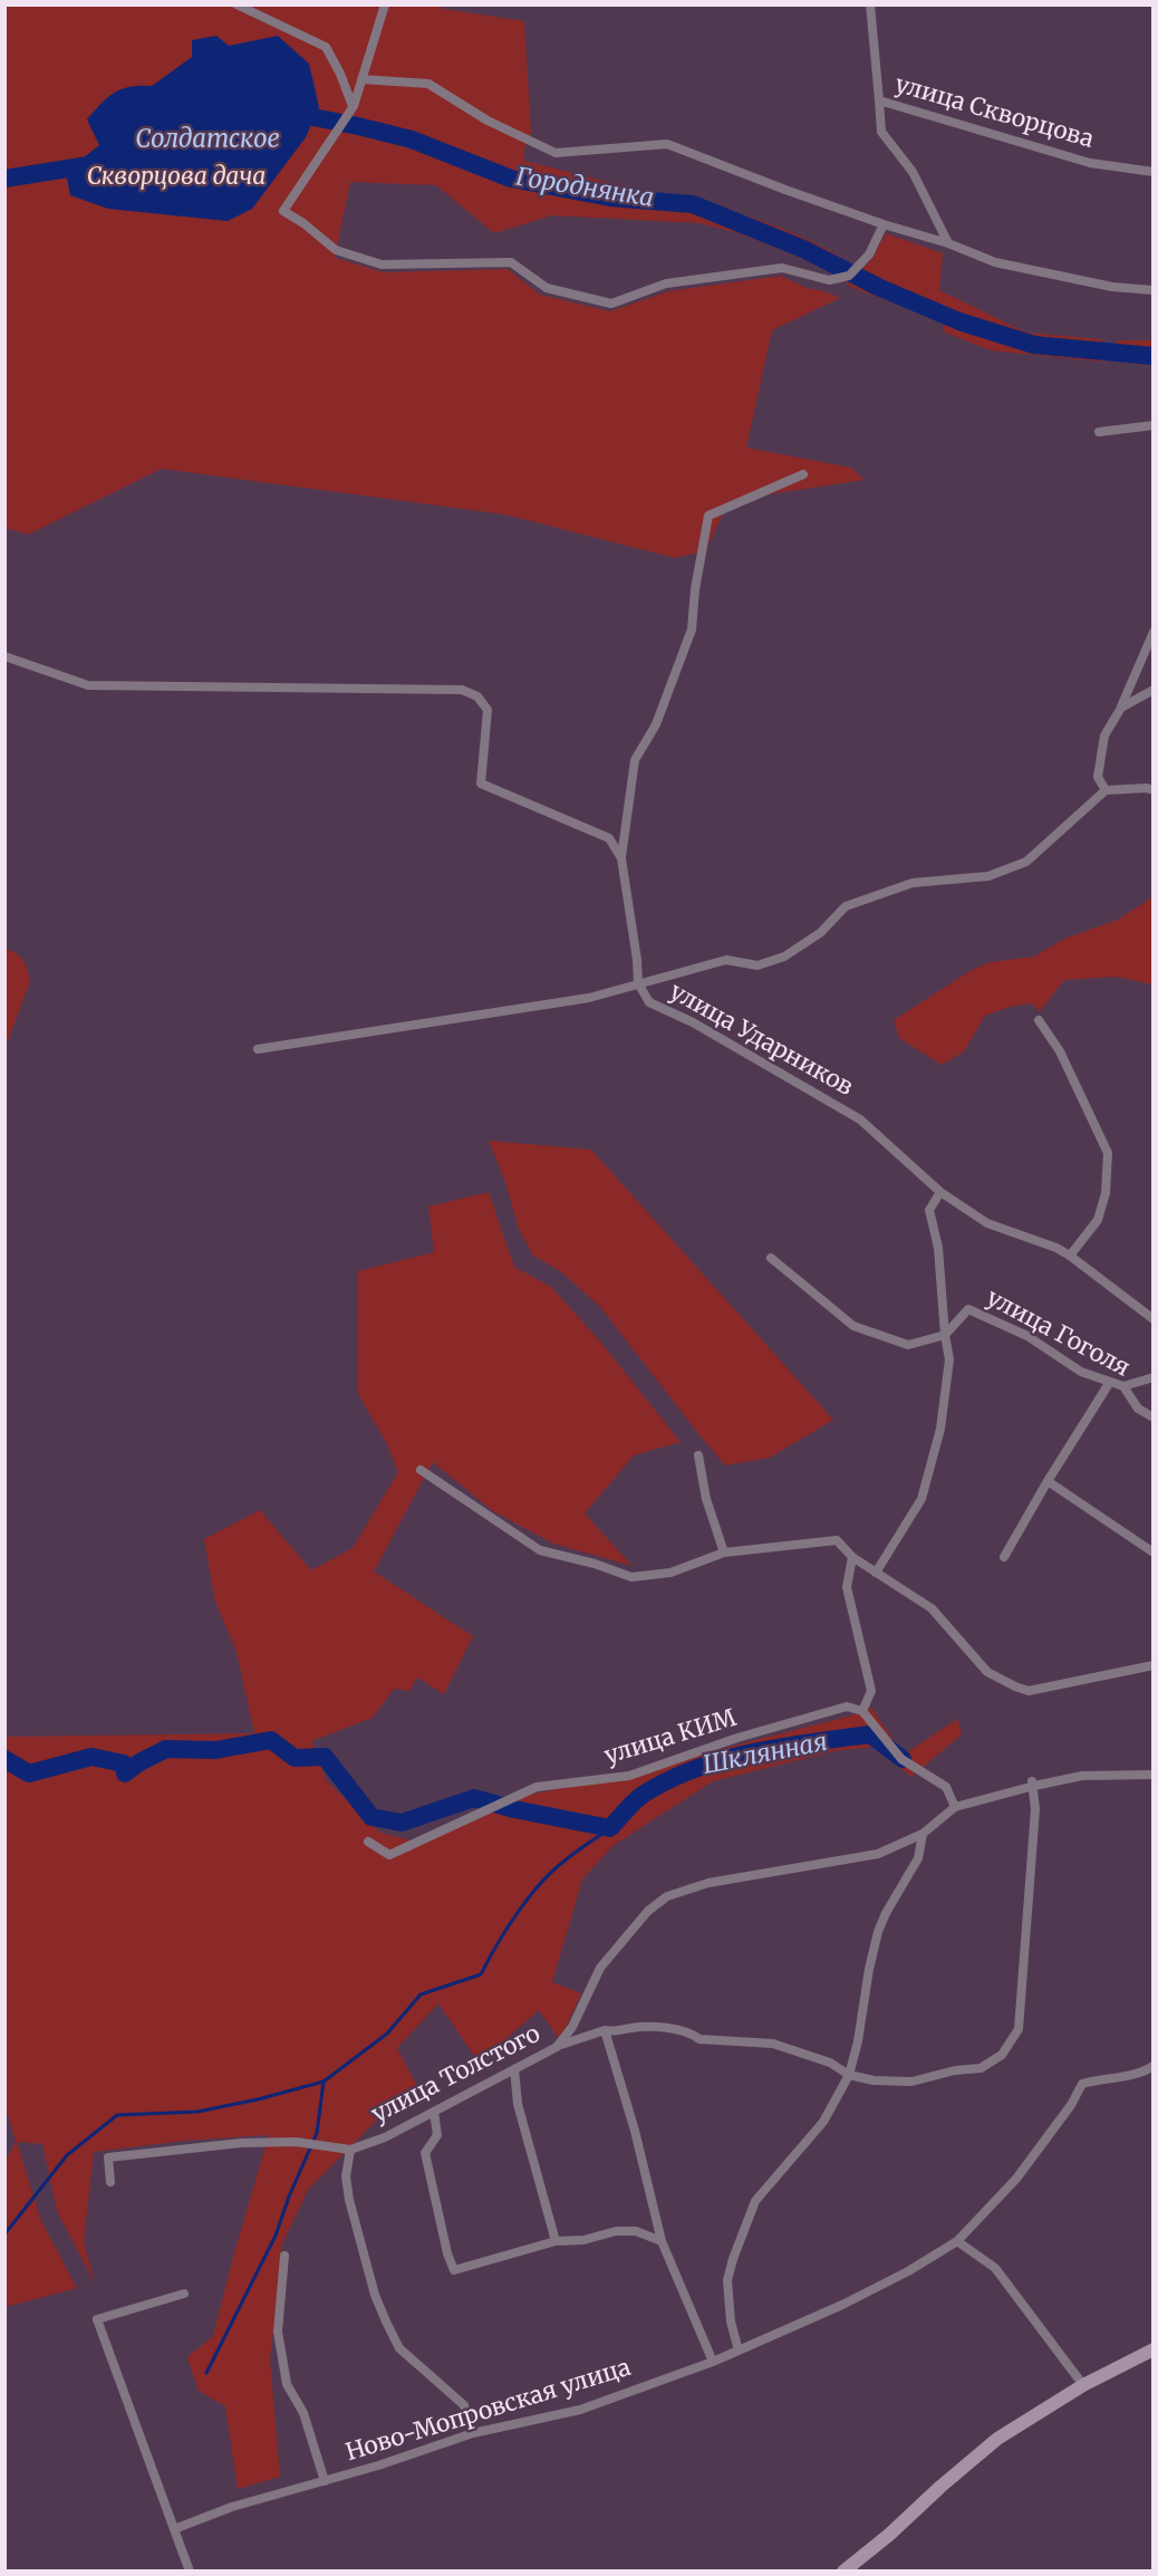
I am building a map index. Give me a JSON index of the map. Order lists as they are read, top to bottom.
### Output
{
  "streets": {
    "street": [
      "улица Скворцова",
      "улица Ударников",
      "улица Гоголя",
      "улица КИМ",
      "улица Толстого",
      "Ново-Мопровская улица"
    ]
  },
  "water": ["Солдатское", "Городнянка", "Шклянная"],
  "parks": ["Скворцова дача"]
}
